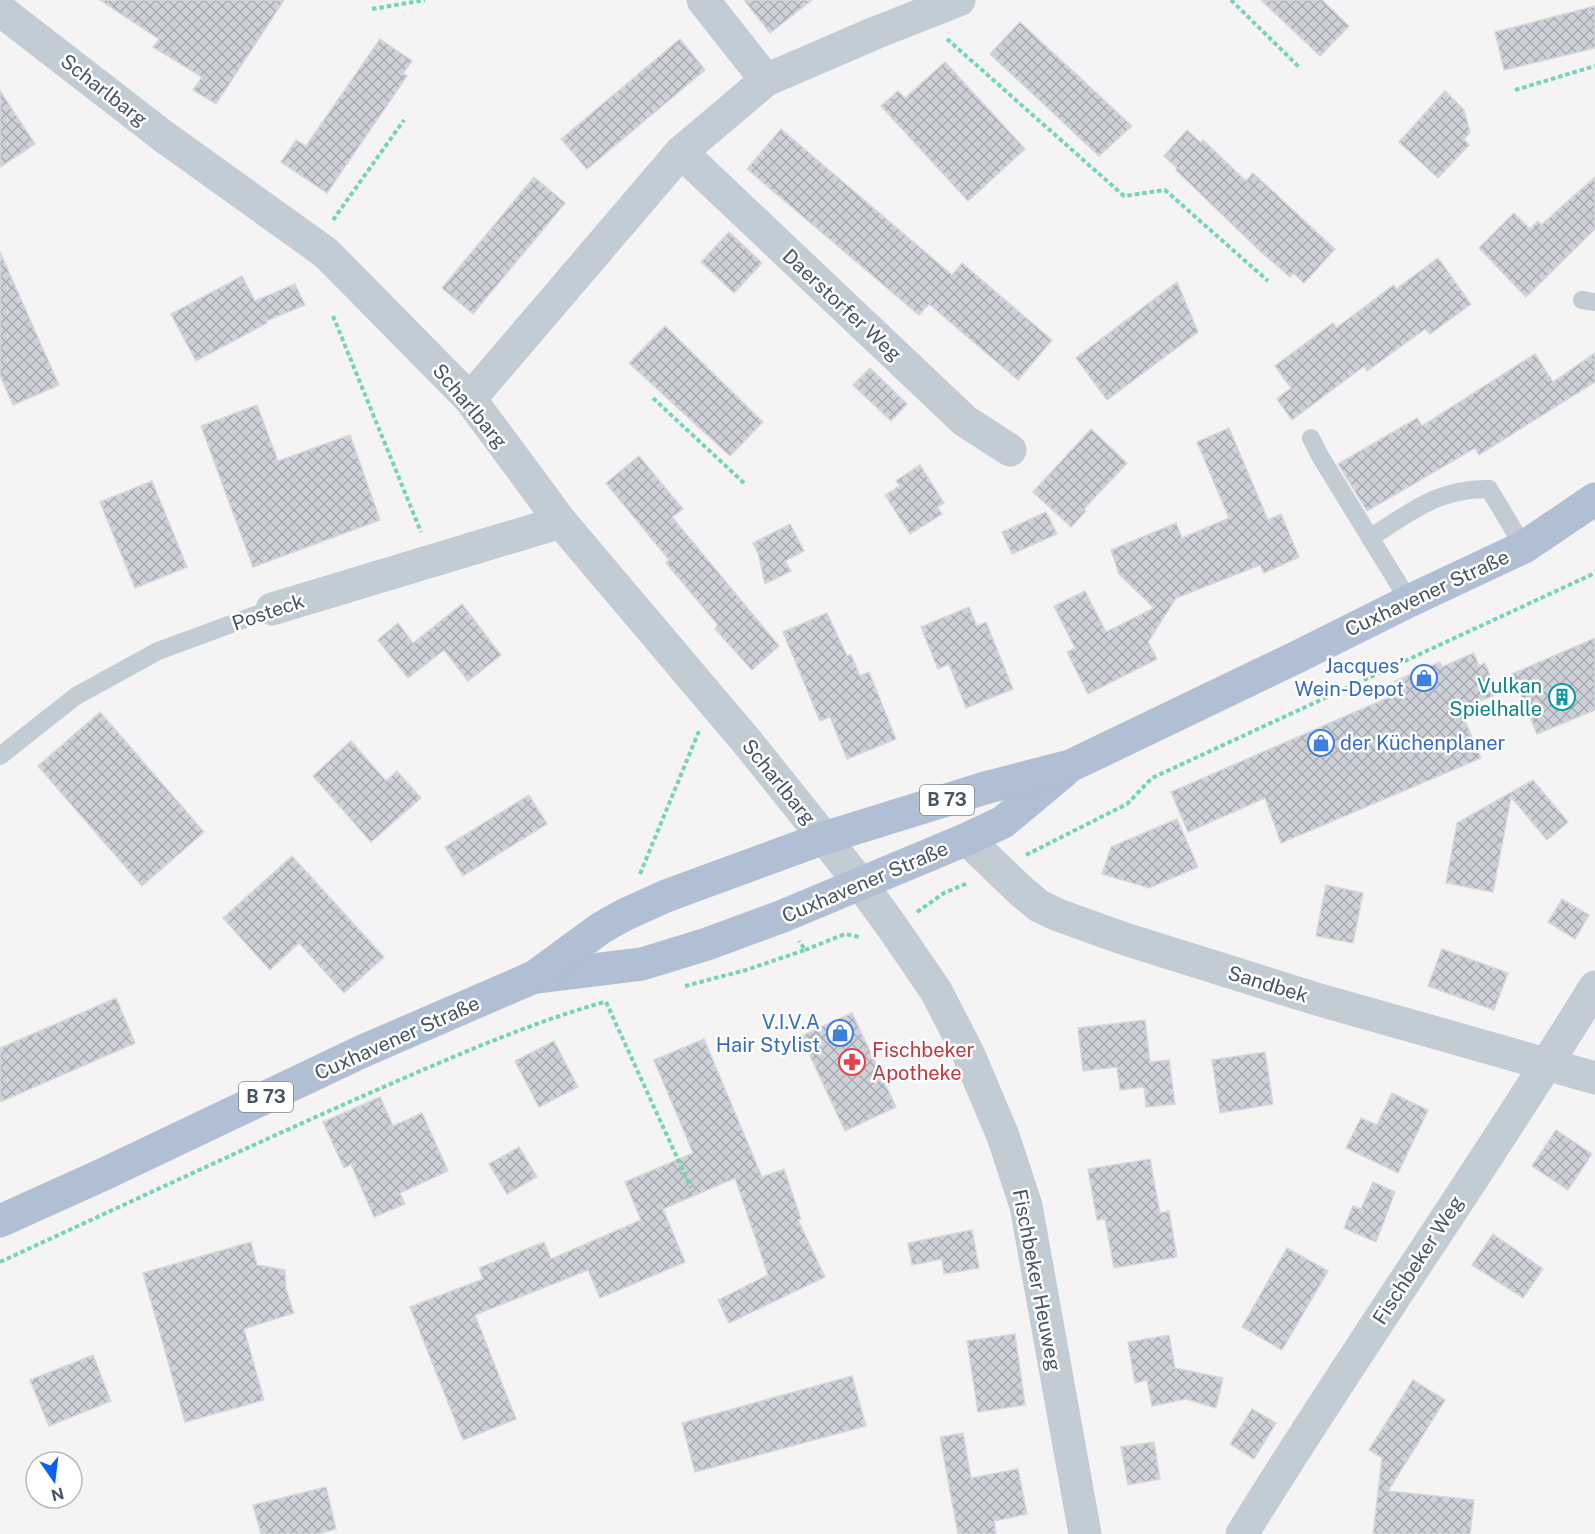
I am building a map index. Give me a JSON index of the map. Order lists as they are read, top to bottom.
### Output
{
  "streets": {
    "main road": ["Cuxhavener Straße", "B 73"],
    "street": [
      "Scharlbarg",
      "Daerstorfer Weg",
      "Posteck",
      "Sandbek",
      "Fischbeker Weg",
      "Fischbeker Heuweg"
    ]
  },
  "crossings": [
    ["Scharlbarg", "Cuxhavener Straße"],
    ["Scharlbarg", "Posteck"],
    ["Scharlbarg", "Fischbeker Heuweg"],
    ["Cuxhavener Straße", "Sandbek"],
    ["Cuxhavener Straße", "Fischbeker Heuweg"],
    ["Sandbek", "Fischbeker Weg"]
  ],
  "places": {
    "shop": ["Jacques’ Wein-Depot", "der Küchenplaner", "V.I.V.A Hair Stylist"],
    "building": ["Vulkan Spielhalle"],
    "pharmacy": ["Fischbeker Apotheke"]
  },
  "north": "bottom"
}
